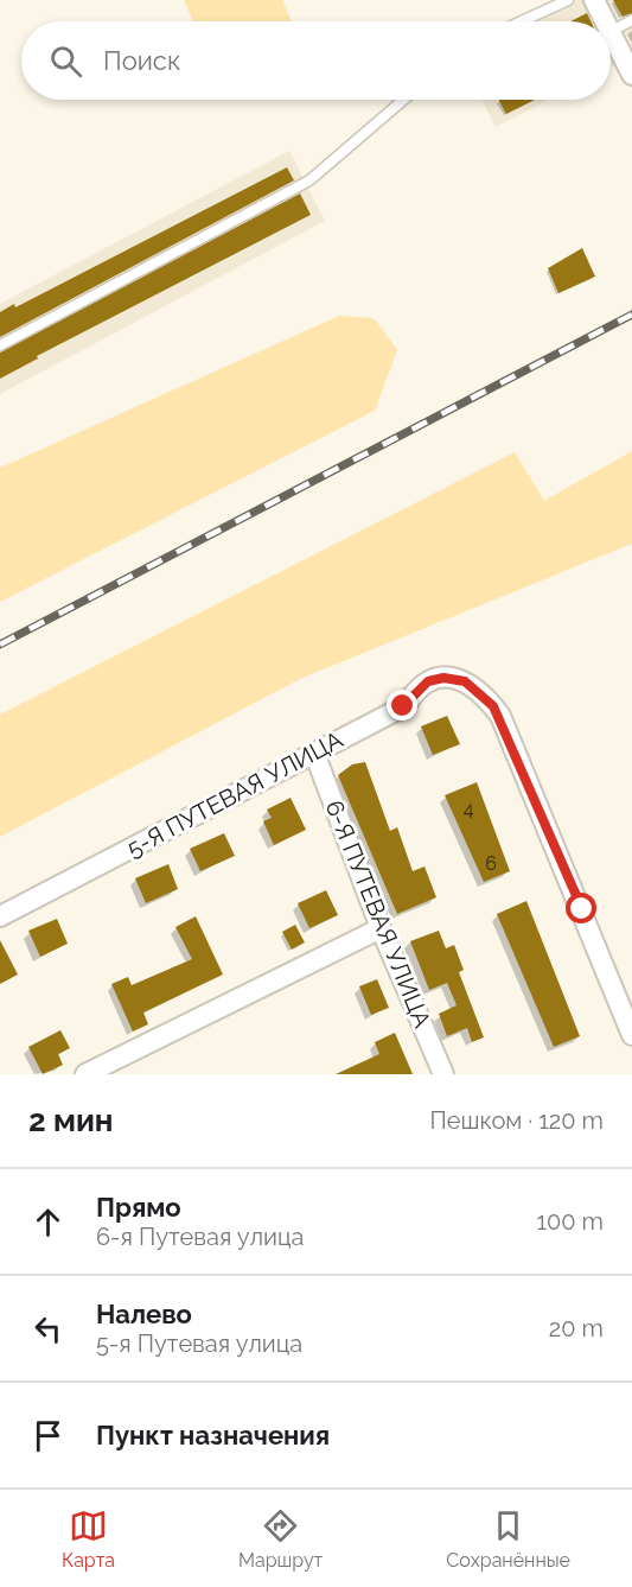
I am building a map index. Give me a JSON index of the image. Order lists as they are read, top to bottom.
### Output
{
  "streets": {
    "street": ["5-Я ПУТЕВАЯ УЛИЦА", "6-Я ПУТЕВАЯ УЛИЦА"]
  },
  "crossings": [
    ["5-Я ПУТЕВАЯ УЛИЦА", "6-Я ПУТЕВАЯ УЛИЦА"]
  ],
  "house_numbers": ["4", "6"],
  "page": {
    "search": "Поиск",
    "heading": ["2 мин", "Пешком · 120 m"],
    "list": [
      ["Прямо", "6-я Путевая улица", "100 m"],
      ["Налево", "5-я Путевая улица", "20 m"],
      "Пункт назначения"
    ],
    "nav": ["Карта", "Маршрут", "Сохранённые"]
  }
}
